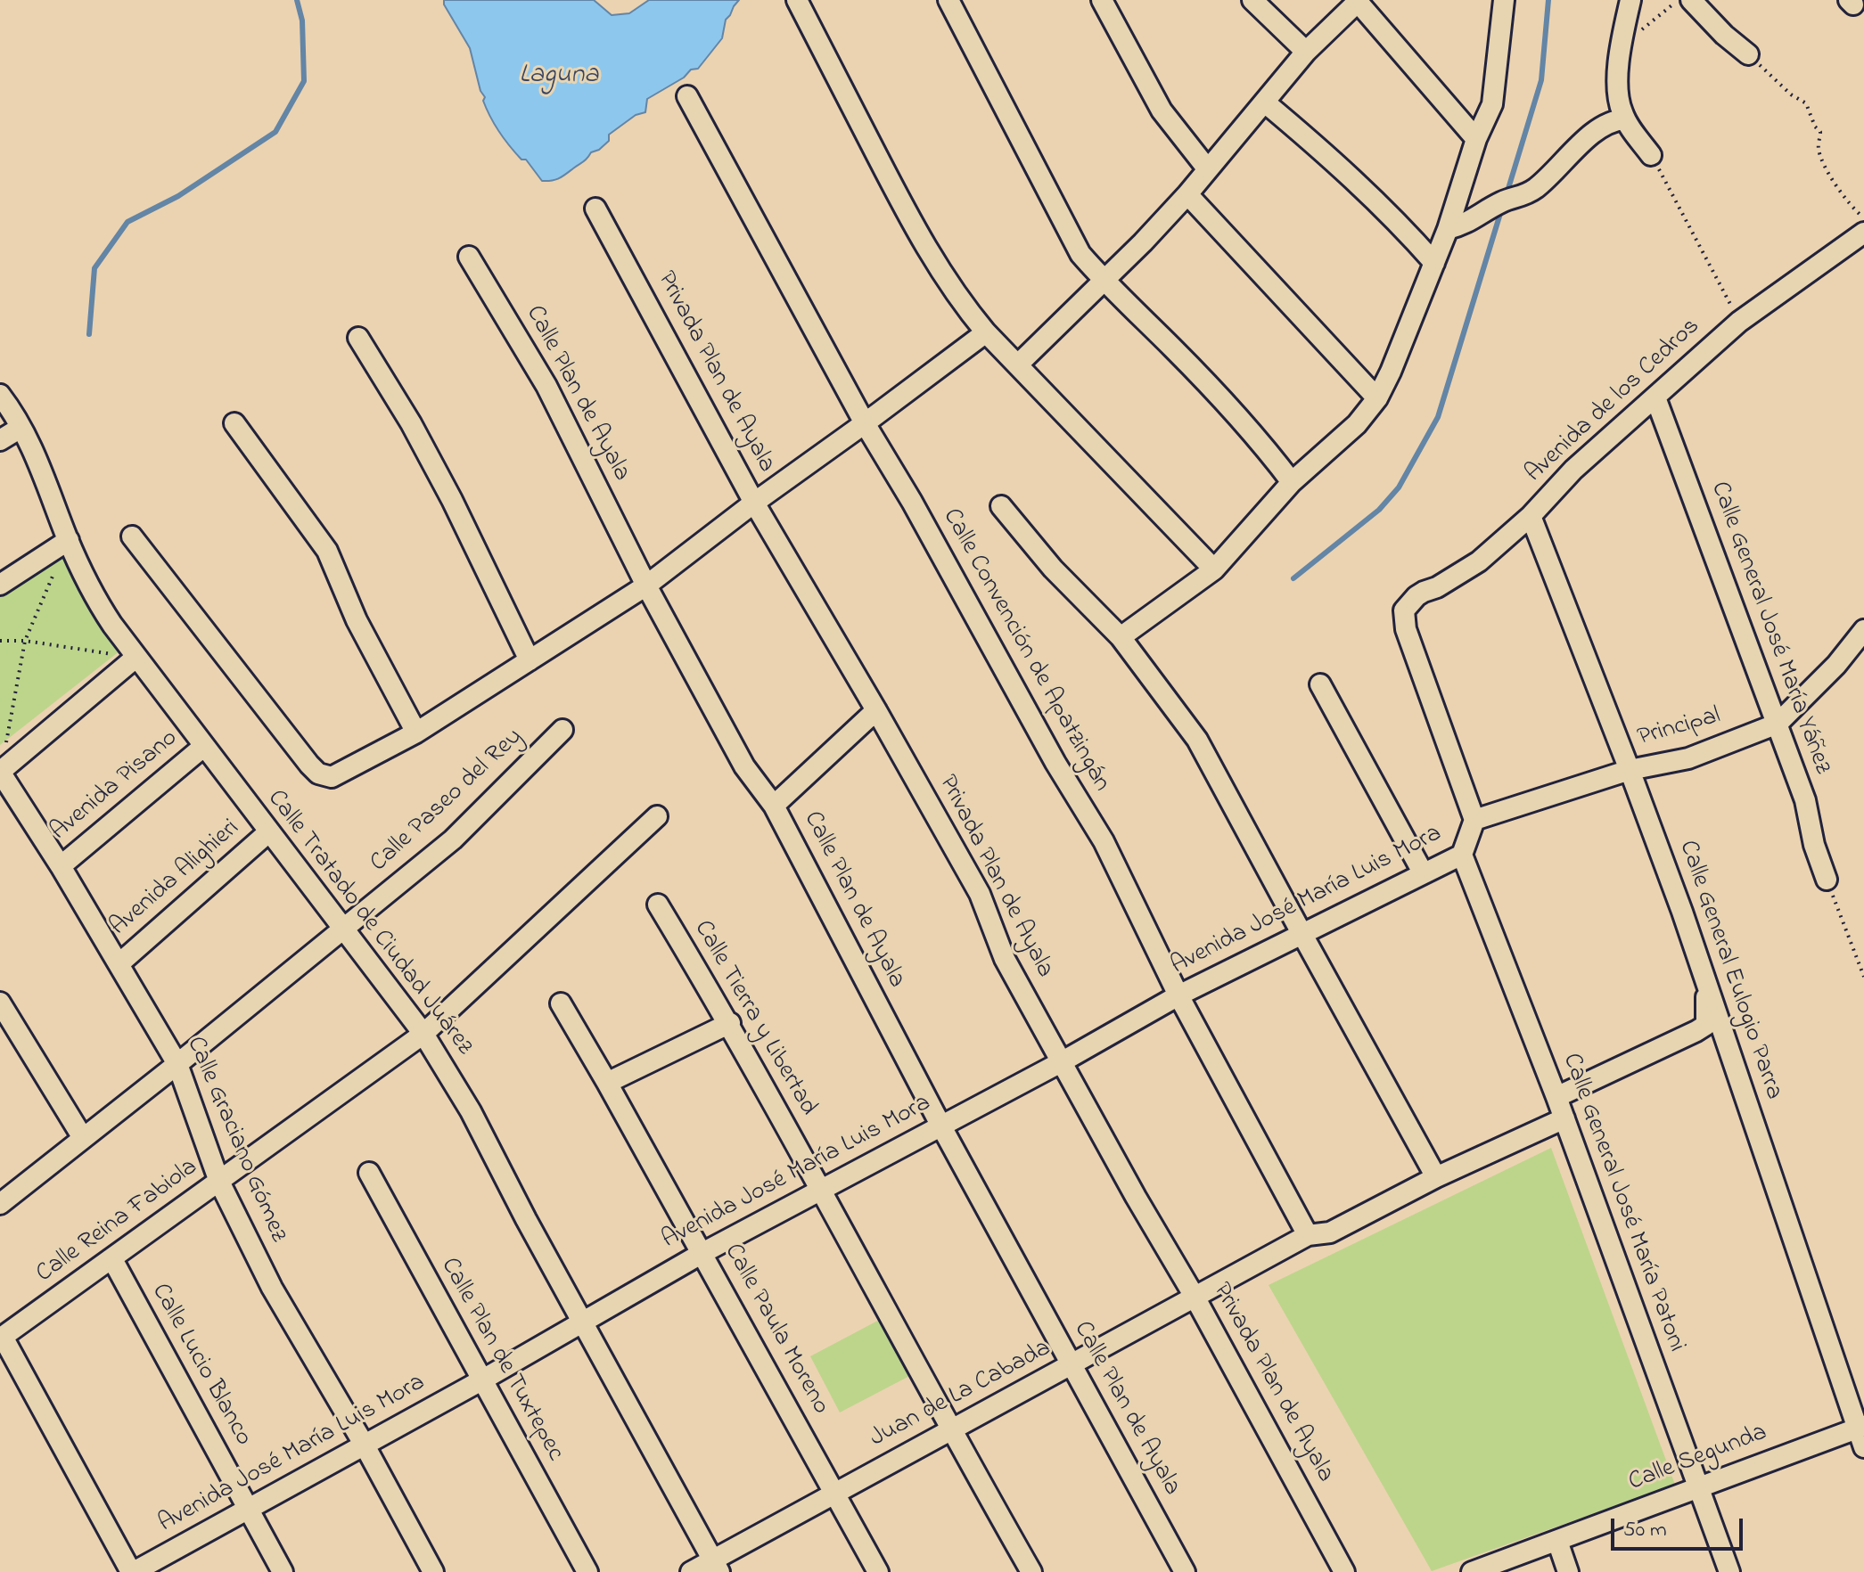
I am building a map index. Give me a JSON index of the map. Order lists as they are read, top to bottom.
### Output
{
  "streets": {
    "street": [
      "Privada Plan de Ayala",
      "Calle Plan de Ayala",
      "Avenida de los Cedros",
      "Calle General José María Yáñez",
      "Calle Convención de Apatzingán",
      "Principal",
      "Avenida Pisano",
      "Calle Paseo del Rey",
      "Avenida Alighieri",
      "Avenida José María Luis Mora",
      "Calle Tratado de Ciudad Juárez",
      "Calle General Eulogio Parra",
      "Calle Tierra y Libertad",
      "Calle Graciano Gómez",
      "Calle General José María Patoni",
      "Calle Reina Fabiola",
      "Calle Paula Moreno",
      "Calle Plan de Tuxtepec",
      "Calle Lucio Blanco",
      "Juan de La Cabada",
      "Calle Segunda"
    ]
  },
  "crossings": [
    ["Privada Plan de Ayala", "Avenida José María Luis Mora"],
    ["Privada Plan de Ayala", "Juan de La Cabada"],
    ["Calle Plan de Ayala", "Avenida José María Luis Mora"],
    ["Calle Plan de Ayala", "Juan de La Cabada"],
    ["Avenida de los Cedros", "Calle General José María Yáñez"],
    ["Avenida de los Cedros", "Principal"],
    ["Avenida de los Cedros", "Avenida José María Luis Mora"],
    ["Avenida de los Cedros", "Calle General Eulogio Parra"],
    ["Calle General José María Yáñez", "Principal"],
    ["Calle Convención de Apatzingán", "Avenida José María Luis Mora"],
    ["Calle Convención de Apatzingán", "Juan de La Cabada"],
    ["Principal", "Avenida José María Luis Mora"],
    ["Principal", "Calle General Eulogio Parra"],
    ["Avenida Pisano", "Calle Tratado de Ciudad Juárez"],
    ["Avenida Pisano", "Calle Graciano Gómez"],
    ["Calle Paseo del Rey", "Calle Tratado de Ciudad Juárez"],
    ["Calle Paseo del Rey", "Calle Graciano Gómez"],
    ["Avenida Alighieri", "Calle Tratado de Ciudad Juárez"],
    ["Avenida Alighieri", "Calle Graciano Gómez"],
    ["Avenida José María Luis Mora", "Calle Tratado de Ciudad Juárez"],
    ["Avenida José María Luis Mora", "Calle Tierra y Libertad"],
    ["Avenida José María Luis Mora", "Calle Graciano Gómez"],
    ["Avenida José María Luis Mora", "Calle General José María Patoni"],
    ["Avenida José María Luis Mora", "Calle Paula Moreno"],
    ["Avenida José María Luis Mora", "Calle Plan de Tuxtepec"],
    ["Avenida José María Luis Mora", "Calle Lucio Blanco"],
    ["Calle Tratado de Ciudad Juárez", "Calle Reina Fabiola"],
    ["Calle Tratado de Ciudad Juárez", "Juan de La Cabada"],
    ["Calle General Eulogio Parra", "Calle Segunda"],
    ["Calle Tierra y Libertad", "Juan de La Cabada"],
    ["Calle Graciano Gómez", "Calle Reina Fabiola"],
    ["Calle General José María Patoni", "Juan de La Cabada"],
    ["Calle General José María Patoni", "Calle Segunda"],
    ["Calle Reina Fabiola", "Calle Lucio Blanco"],
    ["Calle Paula Moreno", "Juan de La Cabada"]
  ],
  "water": ["Laguna"],
  "scale_bar": "50 m"
}
